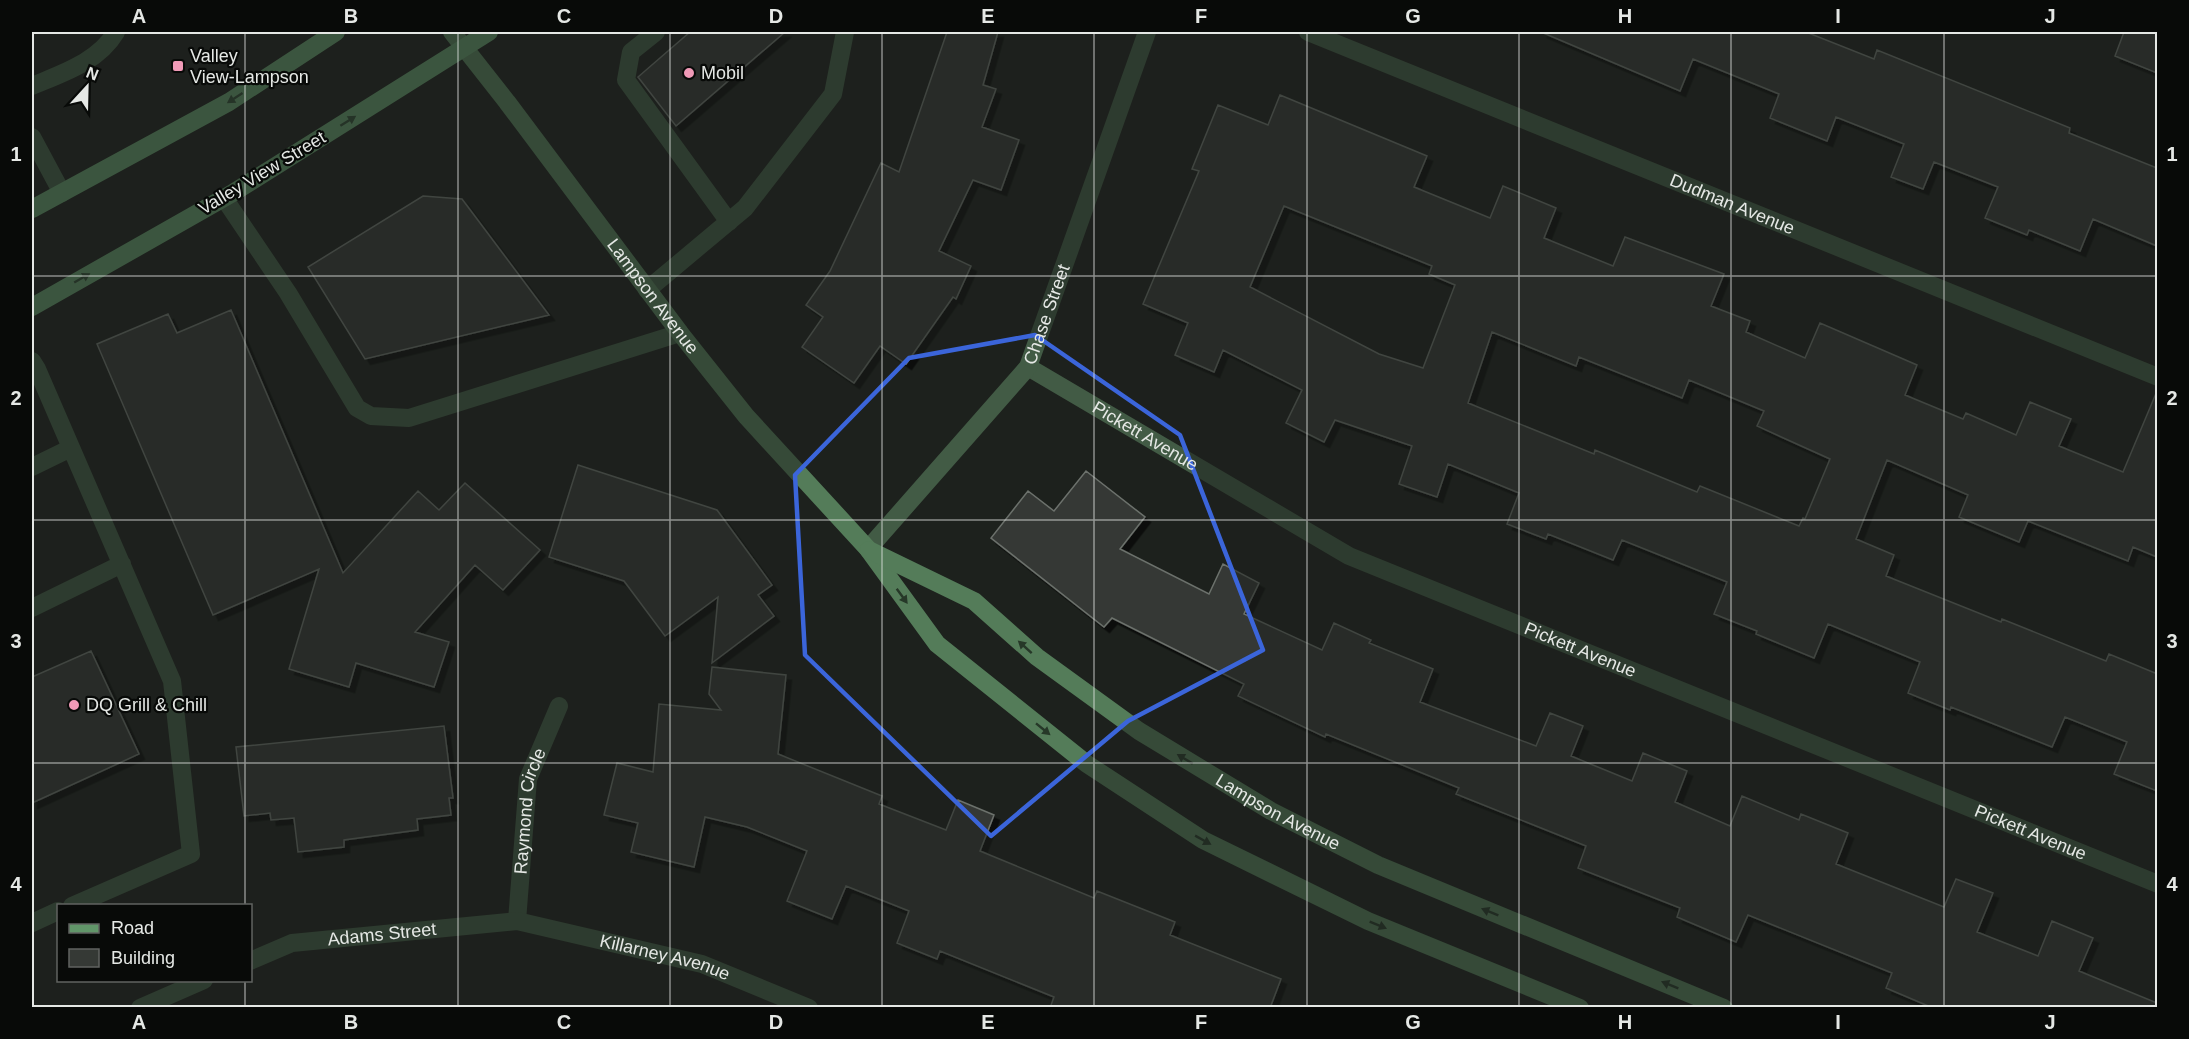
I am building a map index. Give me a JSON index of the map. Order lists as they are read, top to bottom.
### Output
{
  "streets": {
    "main road": ["Valley View Street", "Lampson Avenue"],
    "street": [
      "Dudman Avenue",
      "Chase Street",
      "Pickett Avenue",
      "Raymond Circle",
      "Adams Street",
      "Killarney Avenue"
    ]
  },
  "crossings": [
    ["Valley View Street", "Lampson Avenue"],
    ["Lampson Avenue", "Chase Street"],
    ["Chase Street", "Pickett Avenue"],
    ["Raymond Circle", "Adams Street"],
    ["Raymond Circle", "Killarney Avenue"],
    ["Adams Street", "Killarney Avenue"]
  ],
  "places": {
    "transit": ["Valley View-Lampson"],
    "other": ["Mobil", "DQ Grill & Chill"]
  },
  "legend": ["Road", "Building"],
  "north": "top",
  "grid": {
    "columns": [
      "A",
      "B",
      "C",
      "D",
      "E",
      "F",
      "G",
      "H",
      "I",
      "J"
    ],
    "rows": [
      "1",
      "2",
      "3",
      "4"
    ]
  }
}
